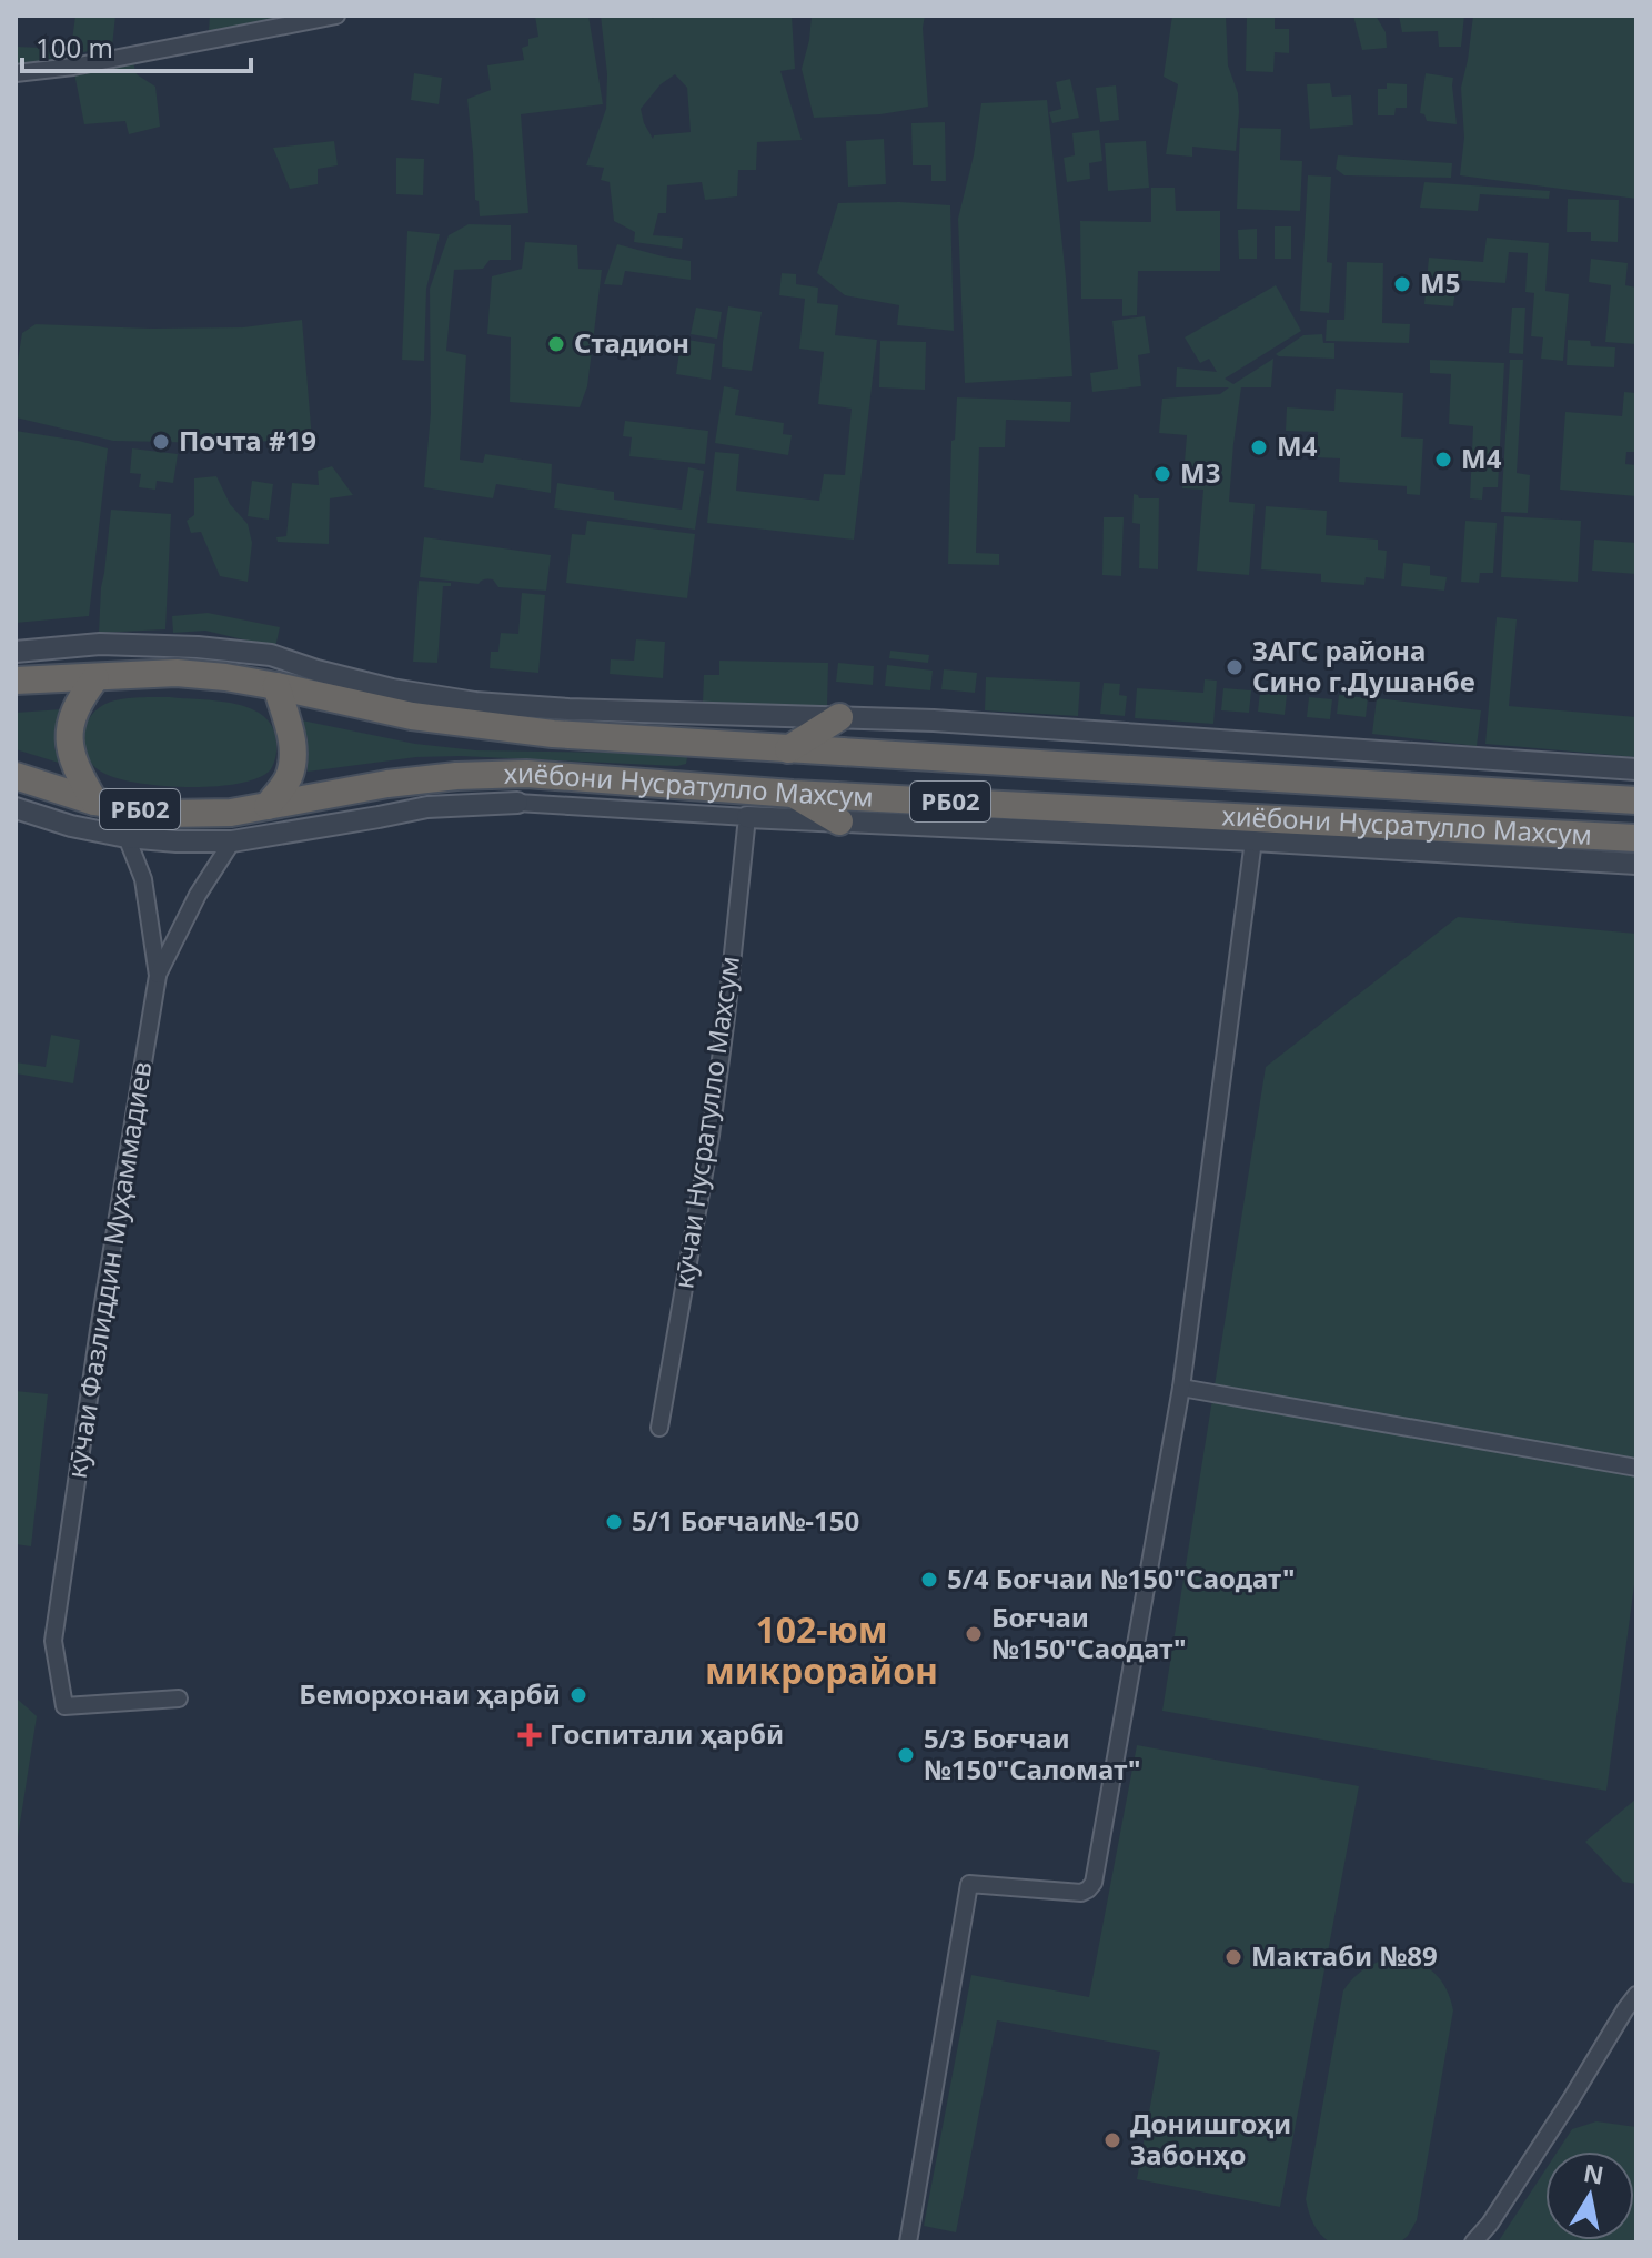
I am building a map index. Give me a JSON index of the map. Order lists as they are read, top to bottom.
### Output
{
  "streets": {
    "highway": ["хиёбони Нусратулло Махсум", "РБ02"],
    "street": ["кӯчаи Нусратулло Махсум", "кӯчаи Фазлиддин Муҳаммадиев"]
  },
  "crossings": [
    ["хиёбони Нусратулло Махсум", "РБ02"]
  ],
  "districts": ["102-юм микрорайон"],
  "places": {
    "other": [
      "М5",
      "Стадион",
      "Почта #19",
      "M4",
      "М4",
      "M3",
      "ЗАГС района Сино г.Душанбе",
      "5/1 Боғчаи№-150",
      "5/4 Боғчаи №150\"Саодат\"",
      "Боғчаи №150\"Саодат\"",
      "Беморхонаи ҳарбӣ",
      "5/3 Боғчаи №150\"Саломат\"",
      "Мактаби №89",
      "Донишгоҳи Забонҳо"
    ],
    "health": ["Госпитали ҳарбӣ"]
  },
  "scale_bar": "100 m",
  "north": "top"
}
